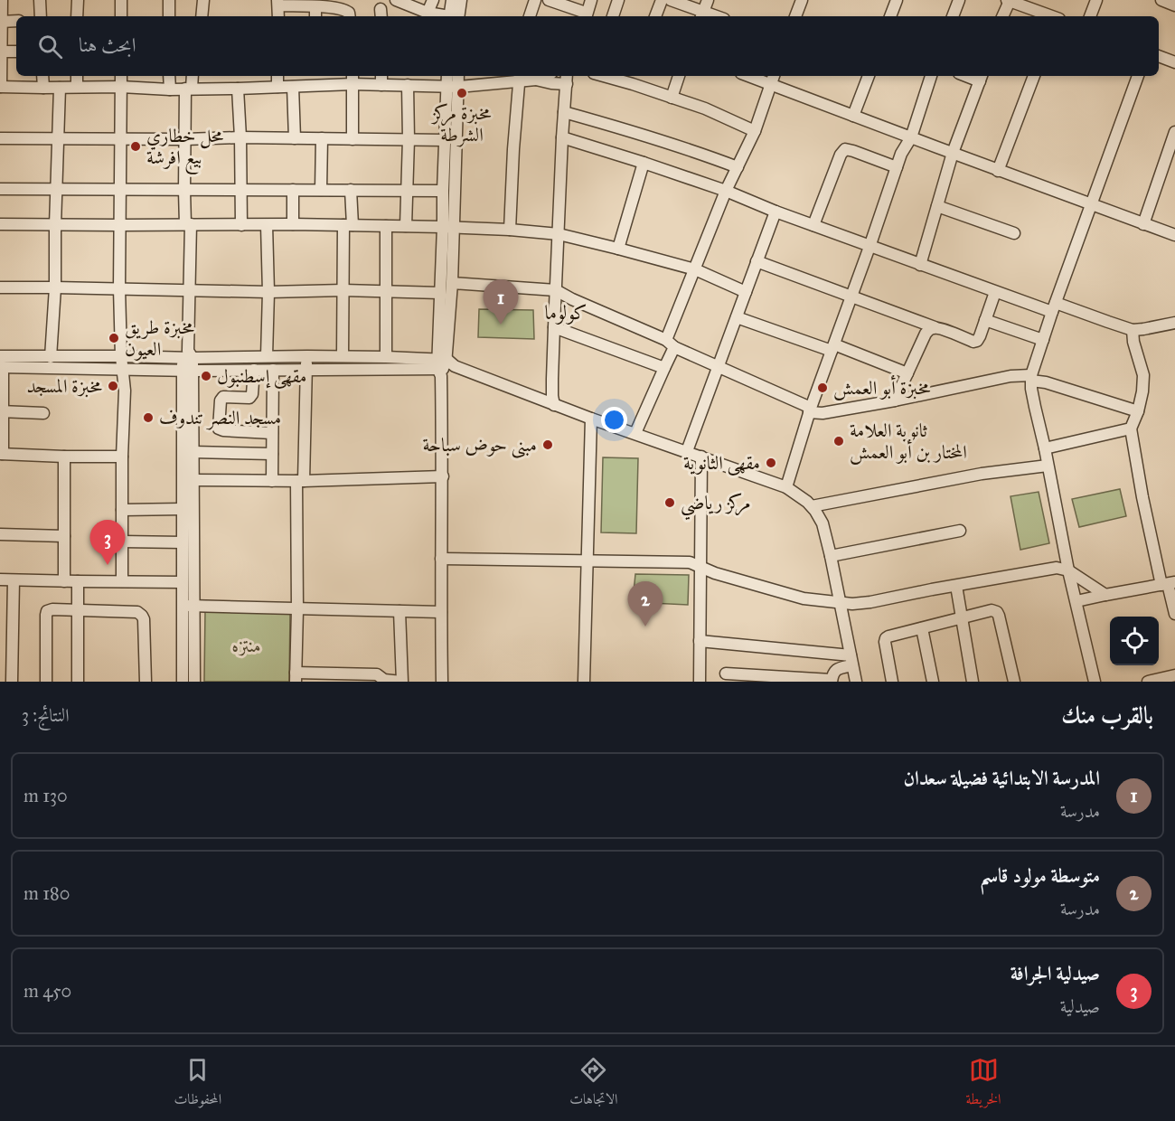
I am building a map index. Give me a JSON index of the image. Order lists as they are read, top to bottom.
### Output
{
  "districts": ["كولوما"],
  "parks": ["منتزه"],
  "places": [
    "مخبزة مركز الشرطة",
    "محل خطاري بيع افرشة",
    "مخبزة طريق العيون",
    "مقهى إسطنبول",
    "مخبزة المسجد",
    "مخبزة أبو العمش",
    "مسجد النصر تندوف",
    "ثانوية العلامة المختار بن أبو العمش",
    "مبنى حوض سباحة",
    "مقهى الثانوية",
    "مركز رياضي"
  ],
  "page": {
    "search": "ابحث هنا",
    "pins": ["1", "3", "2"],
    "heading": ["بالقرب منك", "النتائج: 3"],
    "list": [
      {
        "mark": "1",
        "name": "المدرسة الابتدائية فضيلة سعدان",
        "note": "مدرسة",
        "value": "130 m"
      },
      {
        "mark": "2",
        "name": "متوسطة مولود قاسم",
        "note": "مدرسة",
        "value": "180 m"
      },
      {
        "mark": "3",
        "name": "صيدلية الجرافة",
        "note": "صيدلية",
        "value": "450 m"
      }
    ],
    "nav": ["الخريطة", "الاتجاهات", "المحفوظات"]
  }
}
